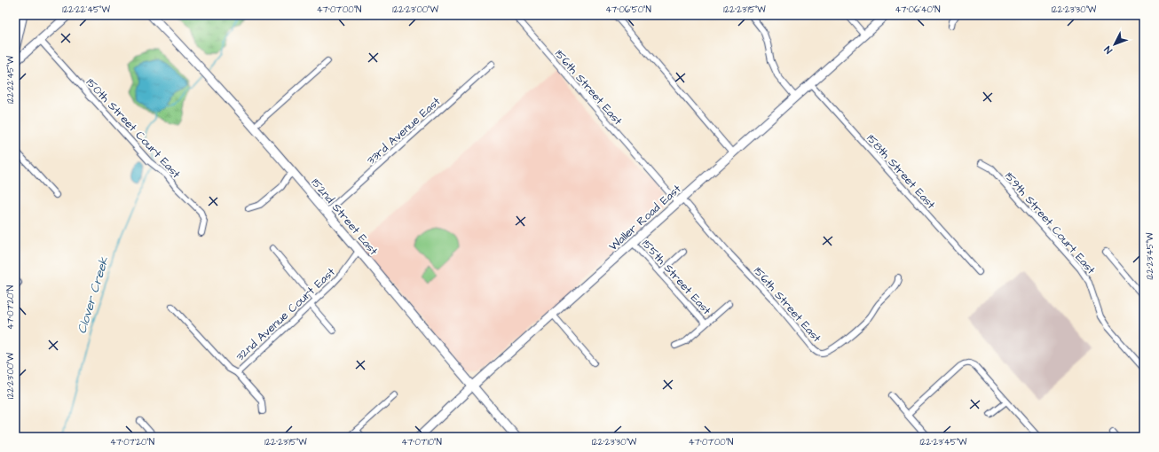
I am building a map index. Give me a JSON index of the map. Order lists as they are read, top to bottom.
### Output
{
  "streets": {
    "street": [
      "156th Street East",
      "150th Street Court East",
      "33rd Avenue East",
      "158th Street East",
      "152nd Street East",
      "Waller Road East",
      "159th Street Court East",
      "155th Street East",
      "32nd Avenue Court East"
    ]
  },
  "crossings": [
    ["156th Street East", "Waller Road East"],
    ["33rd Avenue East", "152nd Street East"],
    ["158th Street East", "Waller Road East"],
    ["152nd Street East", "Waller Road East"],
    ["152nd Street East", "32nd Avenue Court East"],
    ["Waller Road East", "155th Street East"]
  ],
  "water": ["Clover Creek"],
  "north": "bottom left",
  "coordinates": [
    "122°22'45\"W",
    "47°07'00\"N",
    "122°23'00\"W",
    "47°06'50\"N",
    "122°23'15\"W",
    "47°06'40\"N",
    "122°23'30\"W",
    "122°23'45\"W",
    "47°07'20\"N",
    "47°07'10\"N"
  ]
}
